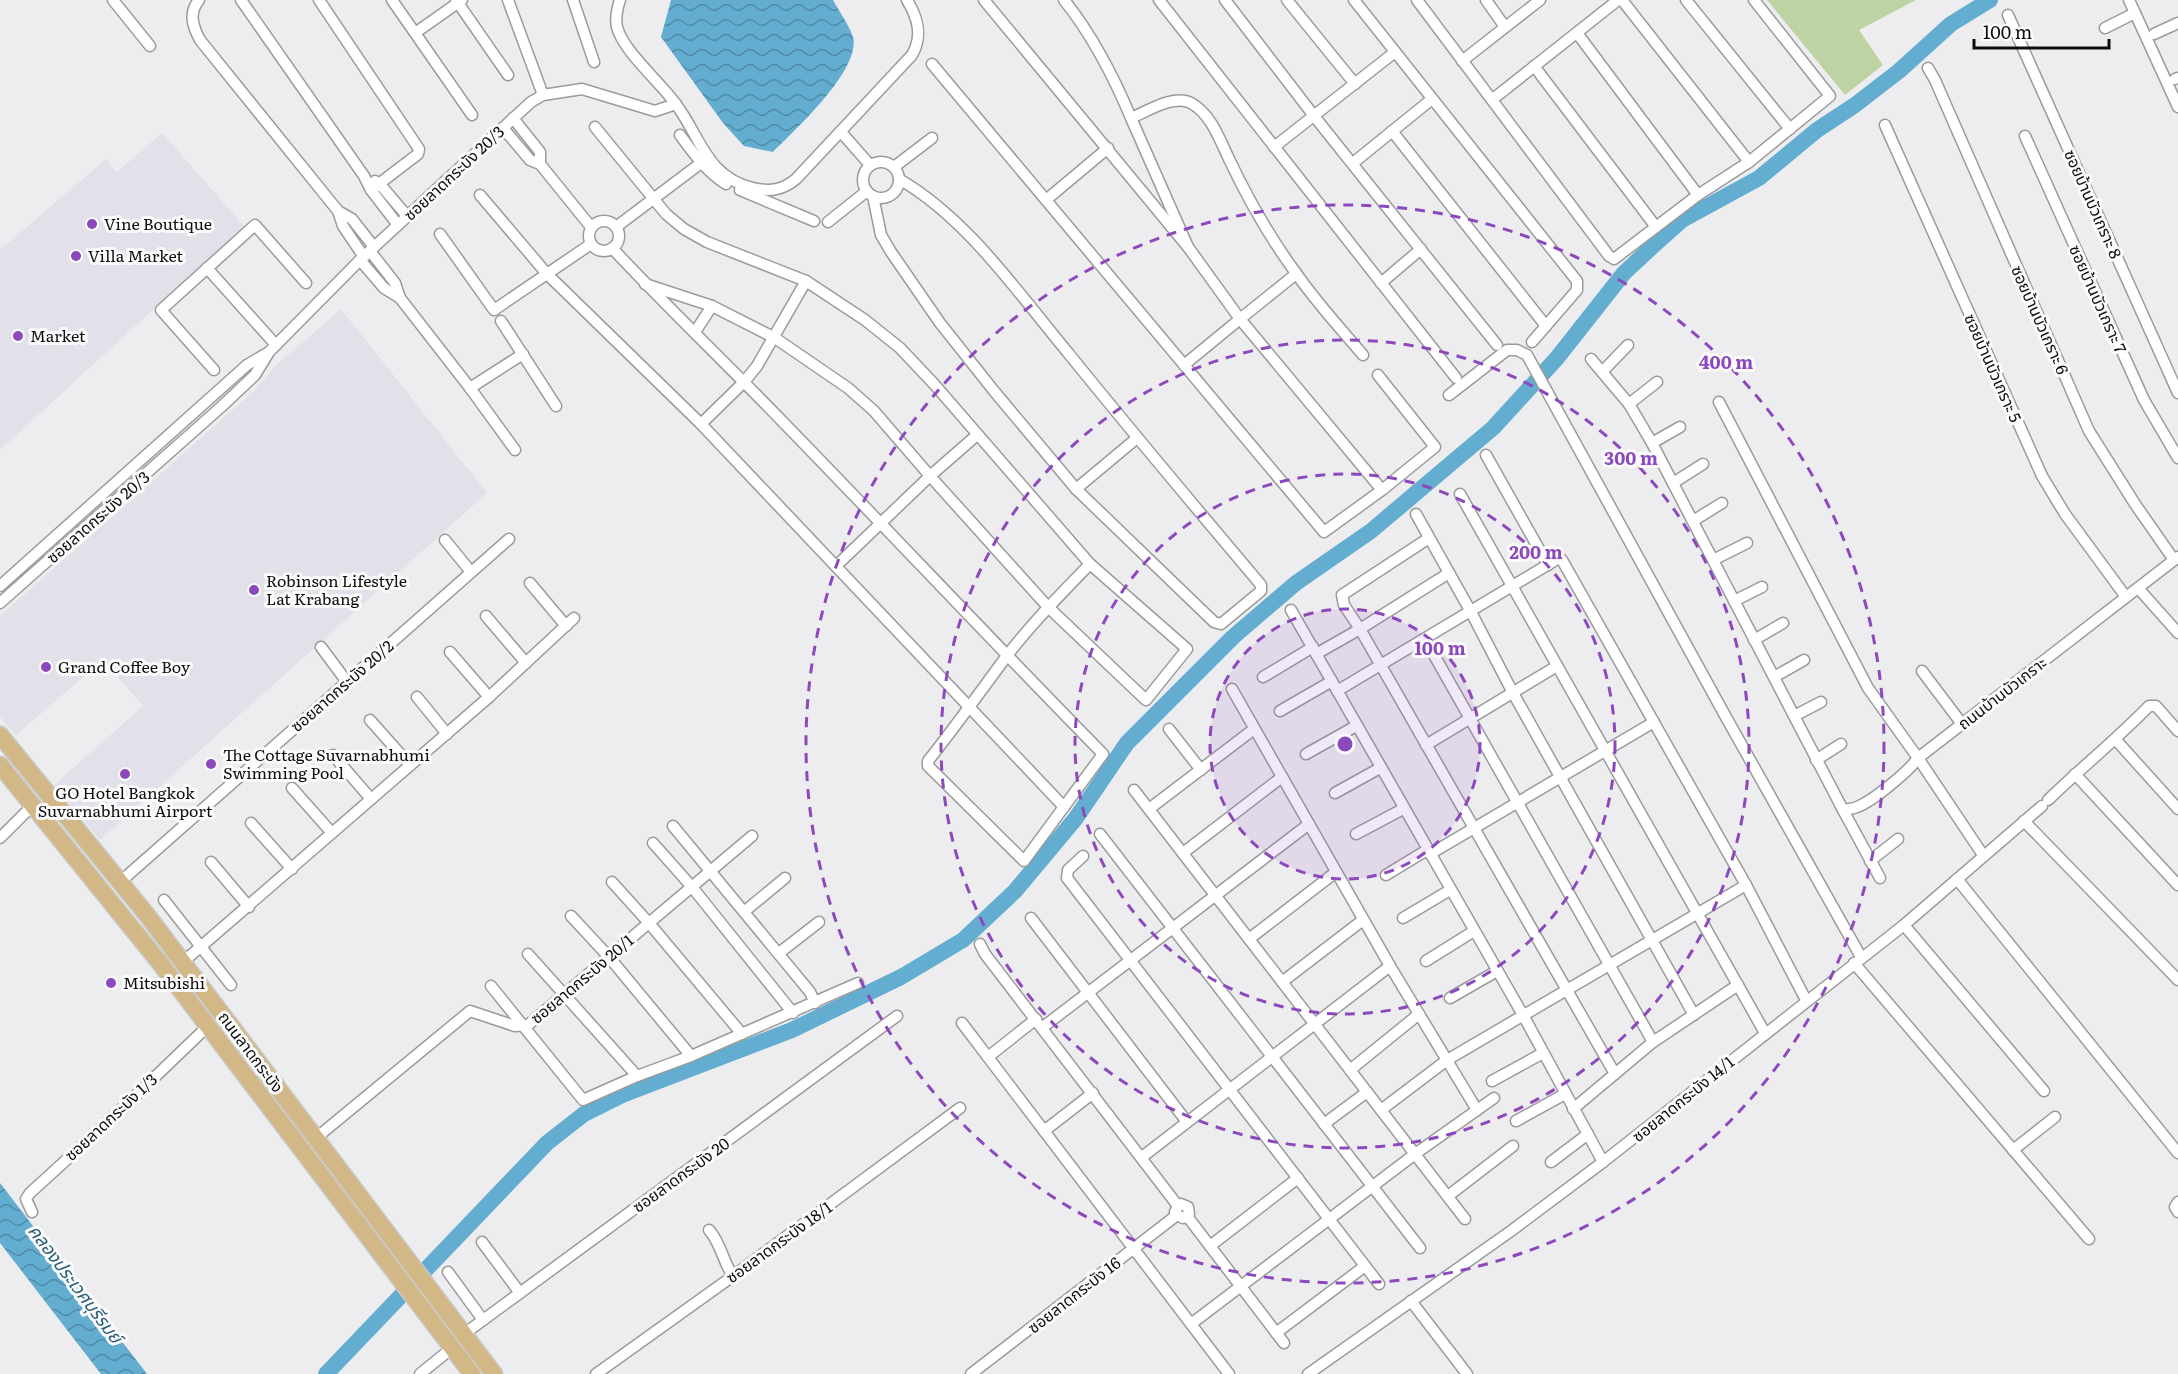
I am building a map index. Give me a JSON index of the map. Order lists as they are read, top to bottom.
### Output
{
  "streets": {
    "main road": ["ถนนลาดกระบัง"],
    "street": [
      "ซอยลาดกระบัง 20/3",
      "ซอยบ้านบัวเกราะ 8",
      "ซอยบ้านบัวเกราะ 7",
      "ซอยบ้านบัวเกราะ 6",
      "ซอยบ้านบัวเกราะ 5",
      "ซอยลาดกระบัง 20/2",
      "ถนนบ้านบัวเกราะ",
      "ซอยลาดกระบัง 20/1",
      "ซอยลาดกระบัง 14/1",
      "ซอยลาดกระบัง 1/3",
      "ซอยลาดกระบัง 20",
      "ซอยลาดกระบัง 18/1",
      "ซอยลาดกระบัง 16"
    ]
  },
  "crossings": [
    ["ซอยบ้านบัวเกราะ 6", "ถนนบ้านบัวเกราะ"],
    ["ซอยบ้านบัวเกราะ 5", "ถนนบ้านบัวเกราะ"],
    ["ซอยลาดกระบัง 20/2", "ถนนลาดกระบัง"],
    ["ซอยลาดกระบัง 20/1", "ถนนลาดกระบัง"],
    ["ถนนลาดกระบัง", "ซอยลาดกระบัง 1/3"],
    ["ถนนลาดกระบัง", "ซอยลาดกระบัง 20"]
  ],
  "water": ["คลองประเวศบุรีรมย์"],
  "places": [
    "Vine Boutique",
    "Villa Market",
    "Market",
    "Robinson Lifestyle Lat Krabang",
    "Grand Coffee Boy",
    "The Cottage Suvarnabhumi Swimming Pool",
    "GO Hotel Bangkok Suvarnabhumi Airport",
    "Mitsubishi"
  ],
  "scale_bar": "100 m",
  "rings": [
    "400 m",
    "300 m",
    "200 m",
    "100 m"
  ]
}
